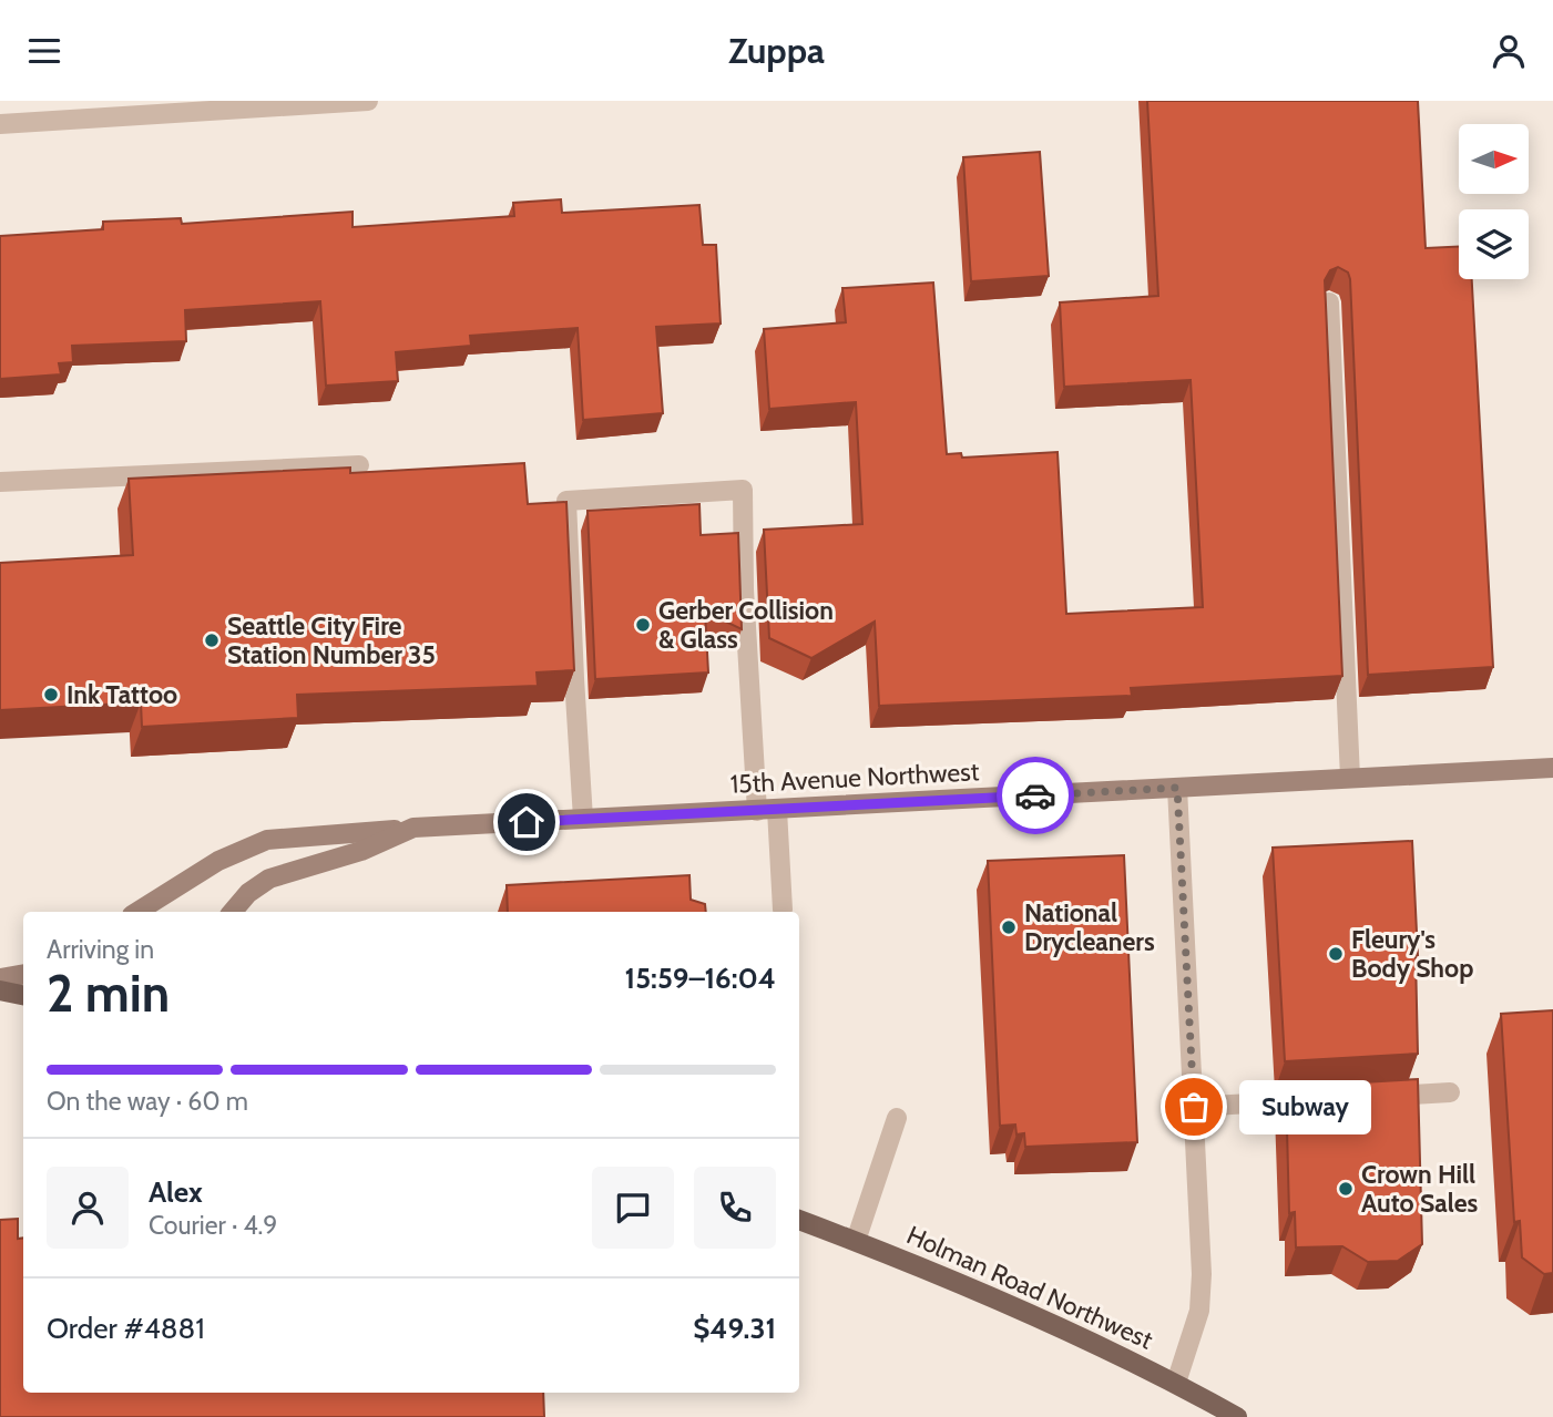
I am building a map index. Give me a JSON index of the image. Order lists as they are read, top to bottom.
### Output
{
  "streets": {
    "main road": ["15th Avenue Northwest", "Holman Road Northwest"]
  },
  "places": [
    "Gerber Collision & Glass",
    "Seattle City Fire Station Number 35",
    "Ink Tattoo",
    "National Drycleaners",
    "Fleury's Body Shop",
    "Subway",
    "Crown Hill Auto Sales"
  ],
  "north": "right",
  "page": {
    "header": "Zuppa",
    "heading": ["2 min", "Arriving in", "15:59–16:04"],
    "panel": [
      "Alex",
      "Courier · 4.9",
      "Order #4881",
      "$49.31"
    ],
    "bar": "On the way · 60 m",
    "bubble": "Subway"
  }
}
